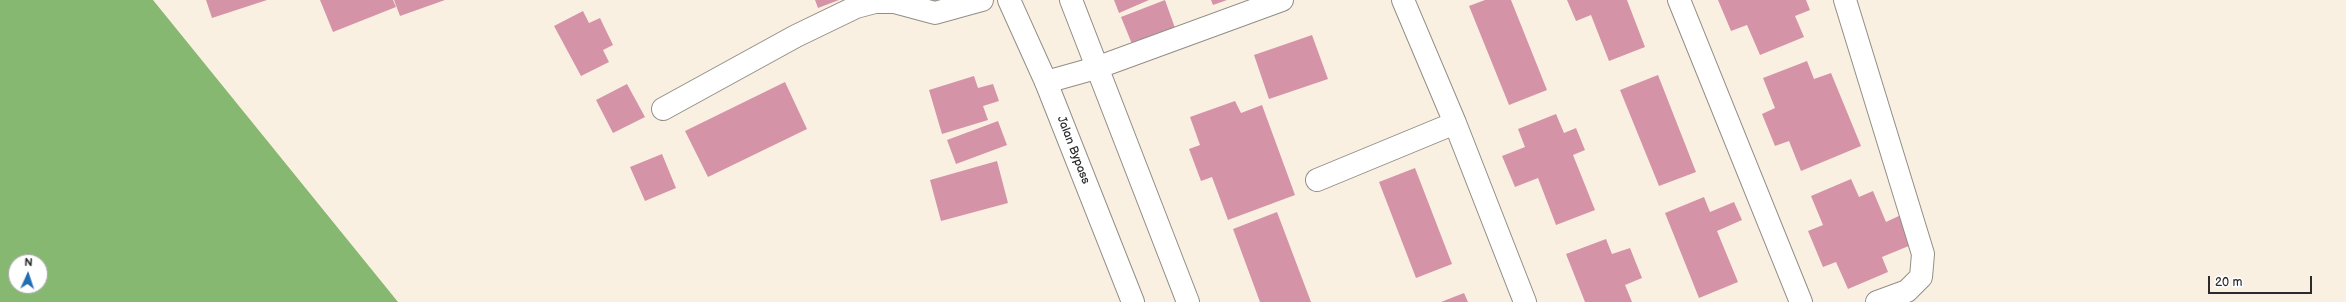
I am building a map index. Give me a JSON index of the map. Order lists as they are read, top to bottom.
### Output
{
  "streets": {
    "main road": ["Jalan Bypass"]
  },
  "scale_bar": "20 m",
  "north": "top"
}
